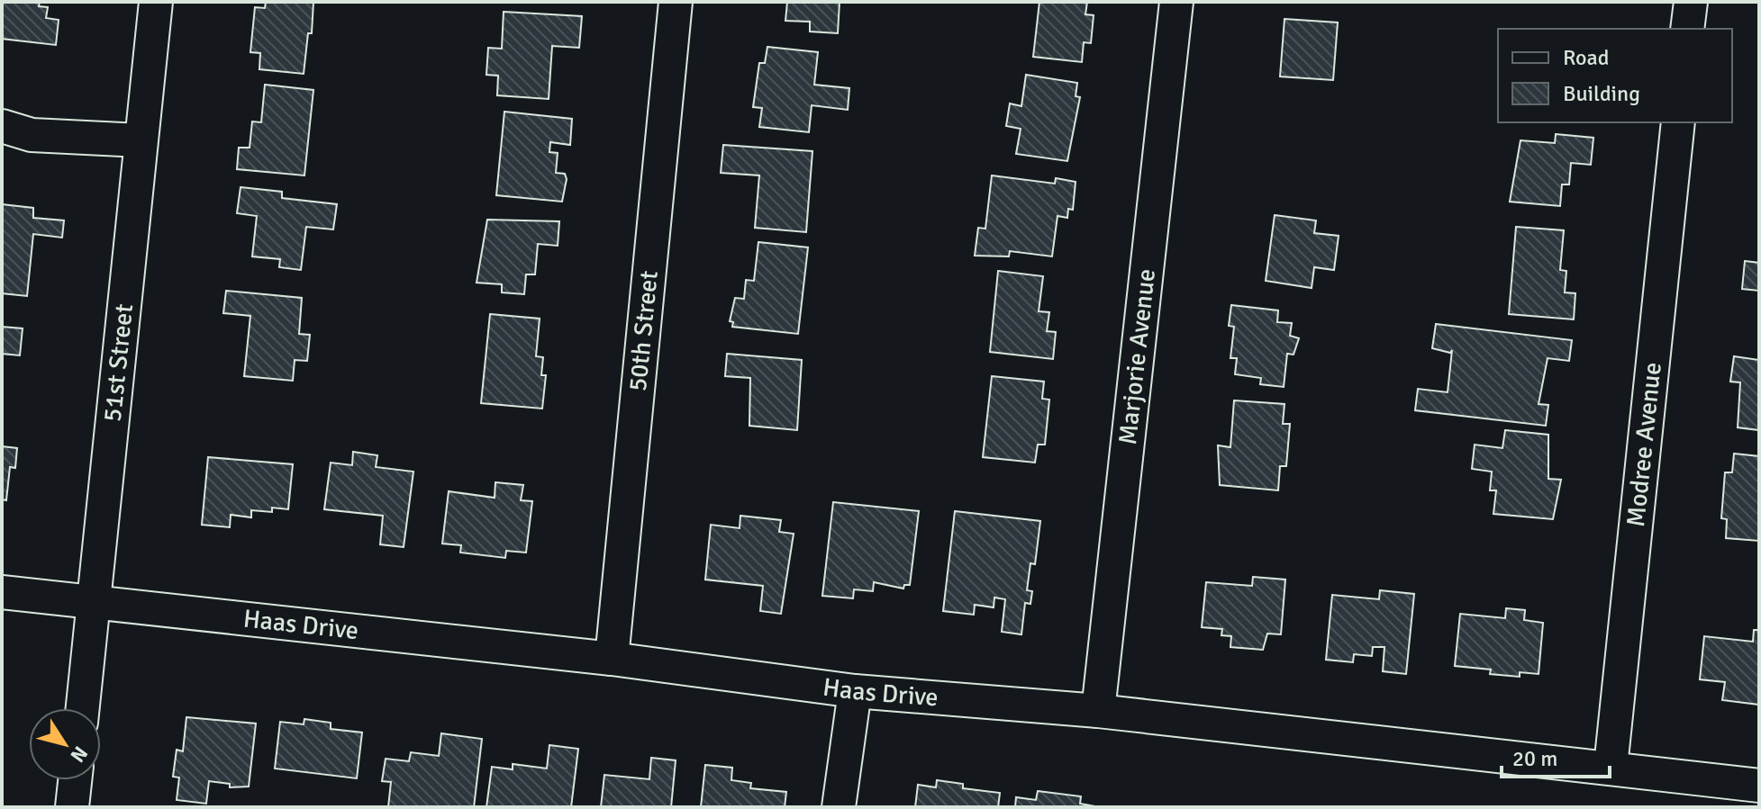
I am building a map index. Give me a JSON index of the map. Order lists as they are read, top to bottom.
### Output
{
  "streets": {
    "street": [
      "50th Street",
      "Marjorie Avenue",
      "51st Street",
      "Modree Avenue",
      "Haas Drive"
    ]
  },
  "crossings": [
    ["50th Street", "Haas Drive"],
    ["Marjorie Avenue", "Haas Drive"],
    ["51st Street", "Haas Drive"],
    ["Modree Avenue", "Haas Drive"]
  ],
  "legend": ["Road", "Building"],
  "scale_bar": "20 m",
  "north": "bottom right"
}
